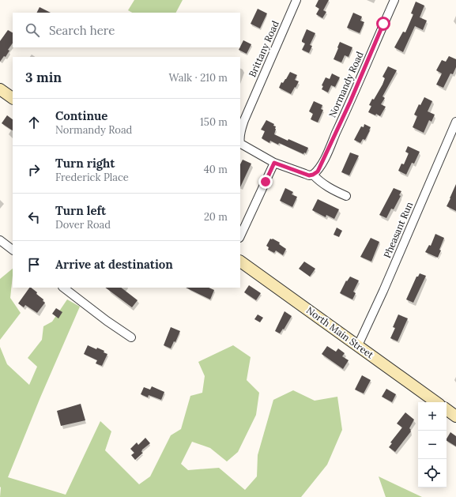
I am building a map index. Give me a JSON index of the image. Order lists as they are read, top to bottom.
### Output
{
  "streets": {
    "street": [
      "Brittany Road",
      "Normandy Road",
      "Pheasant Run",
      "North Main Street"
    ]
  },
  "crossings": [
    ["Pheasant Run", "North Main Street"]
  ],
  "page": {
    "search": "Search here",
    "heading": ["3 min", "Walk · 210 m"],
    "list": [
      ["Continue", "Normandy Road", "150 m"],
      ["Turn right", "Frederick Place", "40 m"],
      ["Turn left", "Dover Road", "20 m"],
      "Arrive at destination"
    ],
    "map_buttons": ["+", "−"]
  }
}
